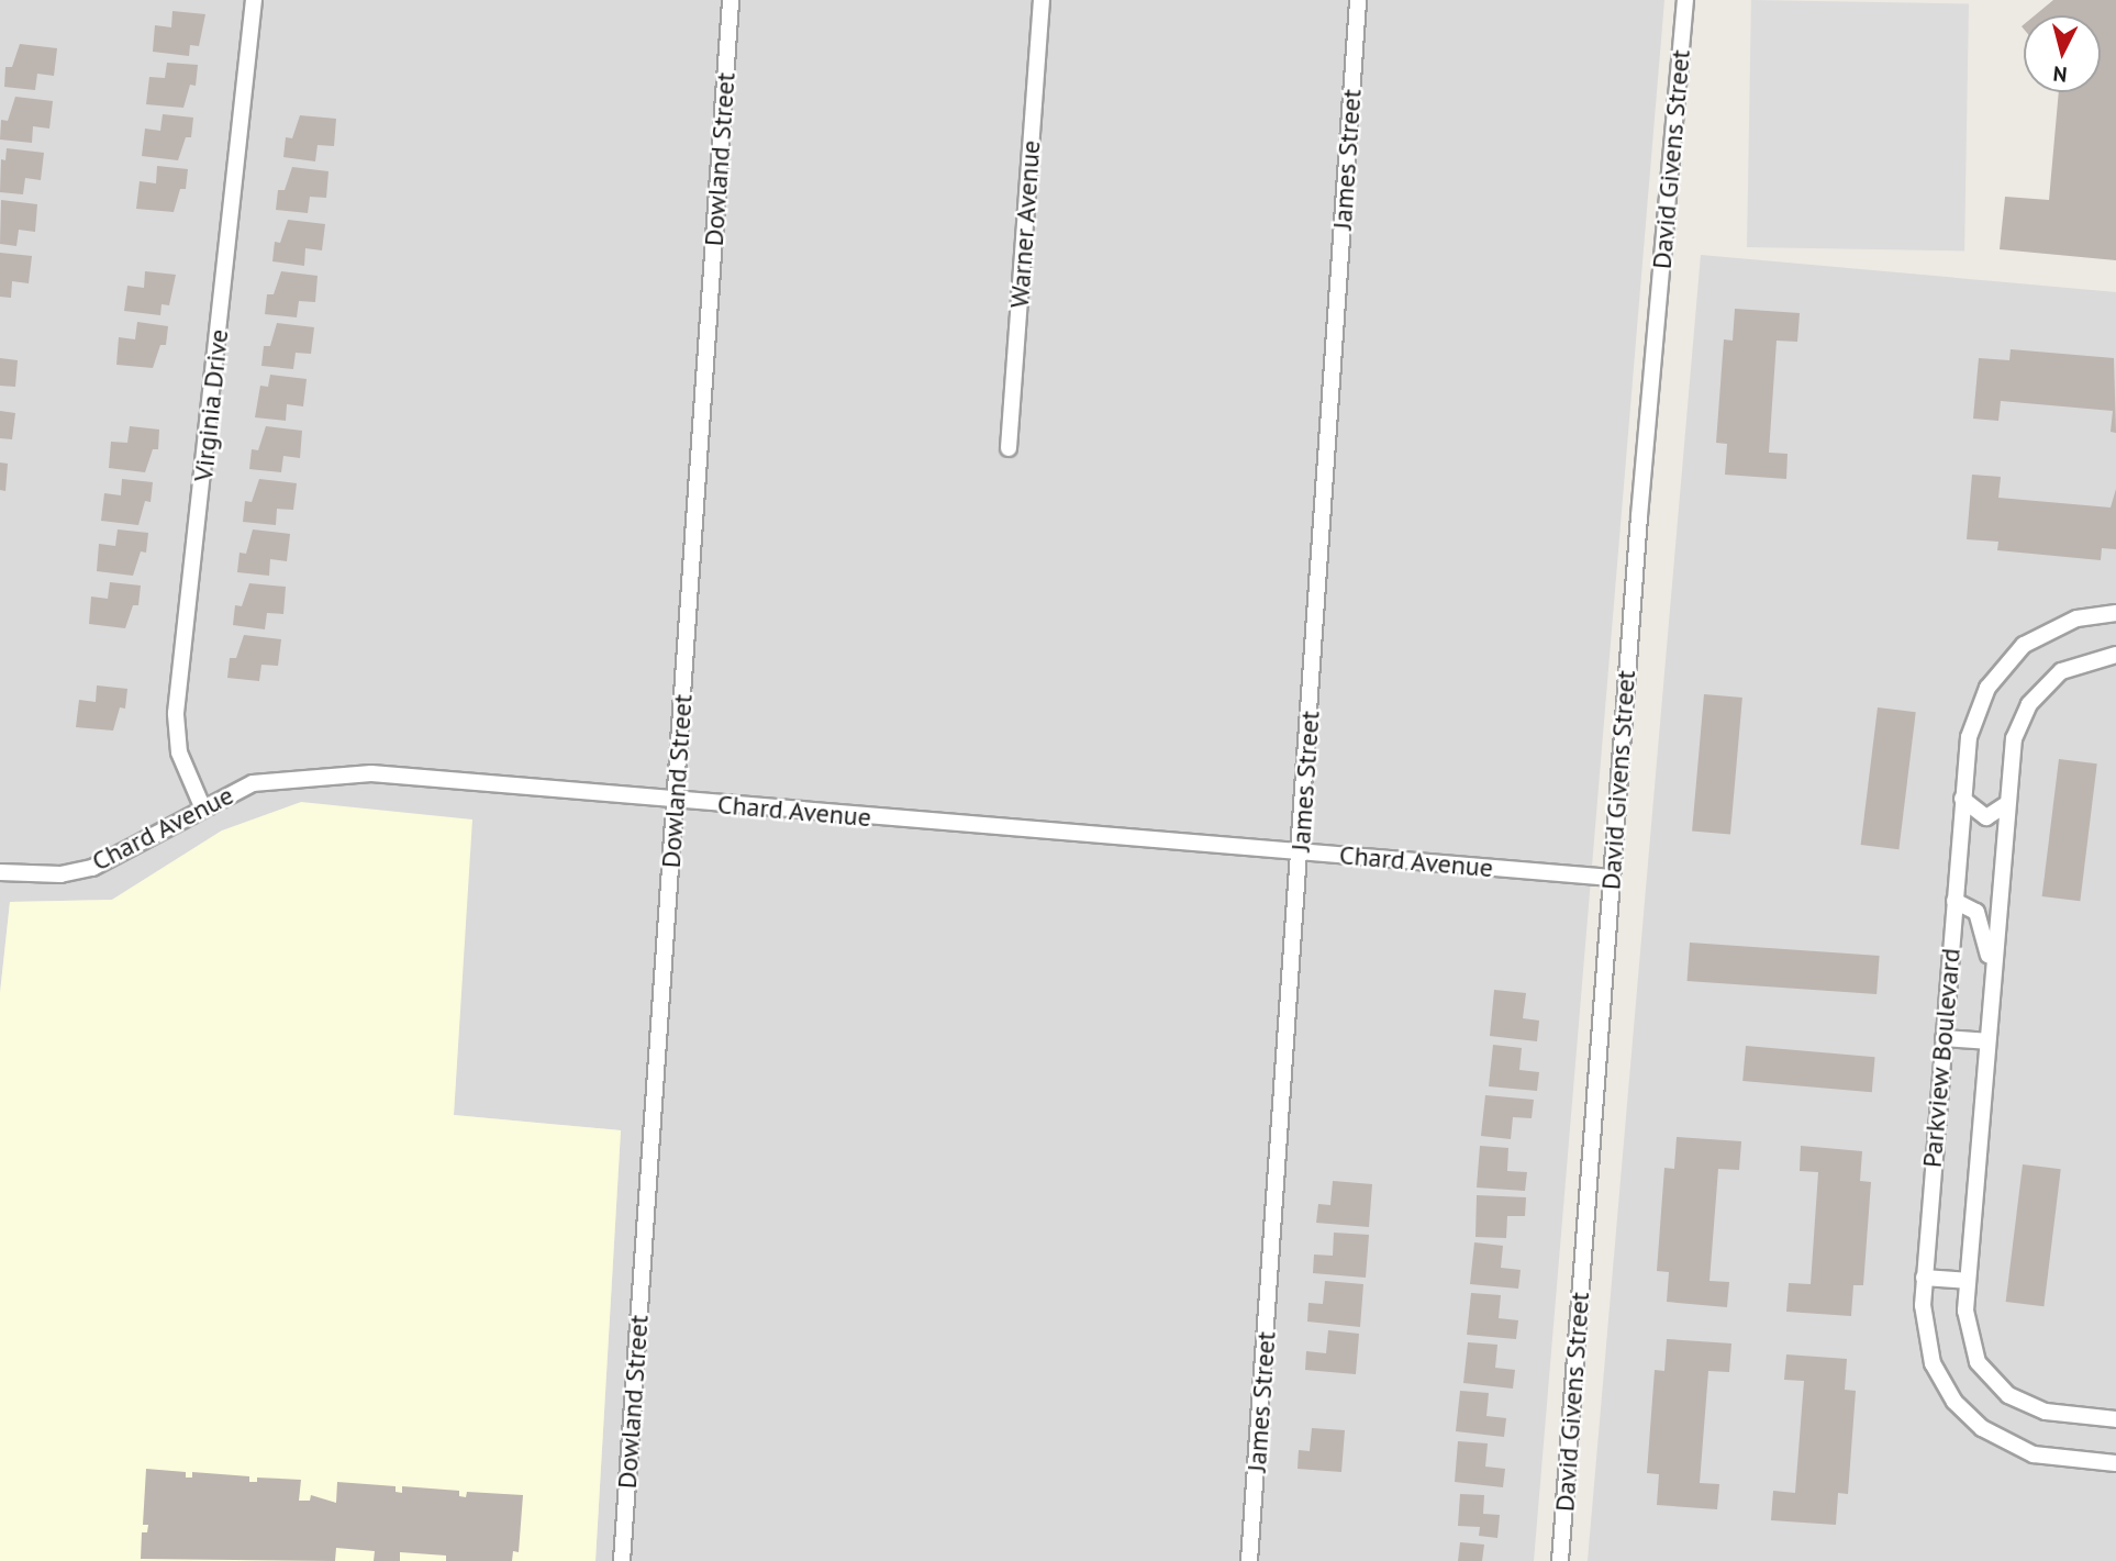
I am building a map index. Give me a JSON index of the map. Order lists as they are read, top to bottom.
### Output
{
  "streets": {
    "street": [
      "Dowland Street",
      "James Street",
      "David Givens Street",
      "Warner Avenue",
      "Virginia Drive",
      "Chard Avenue",
      "Parkview Boulevard"
    ]
  },
  "crossings": [
    ["Dowland Street", "Chard Avenue"],
    ["James Street", "Chard Avenue"],
    ["David Givens Street", "Chard Avenue"],
    ["Virginia Drive", "Chard Avenue"]
  ],
  "north": "bottom"
}
